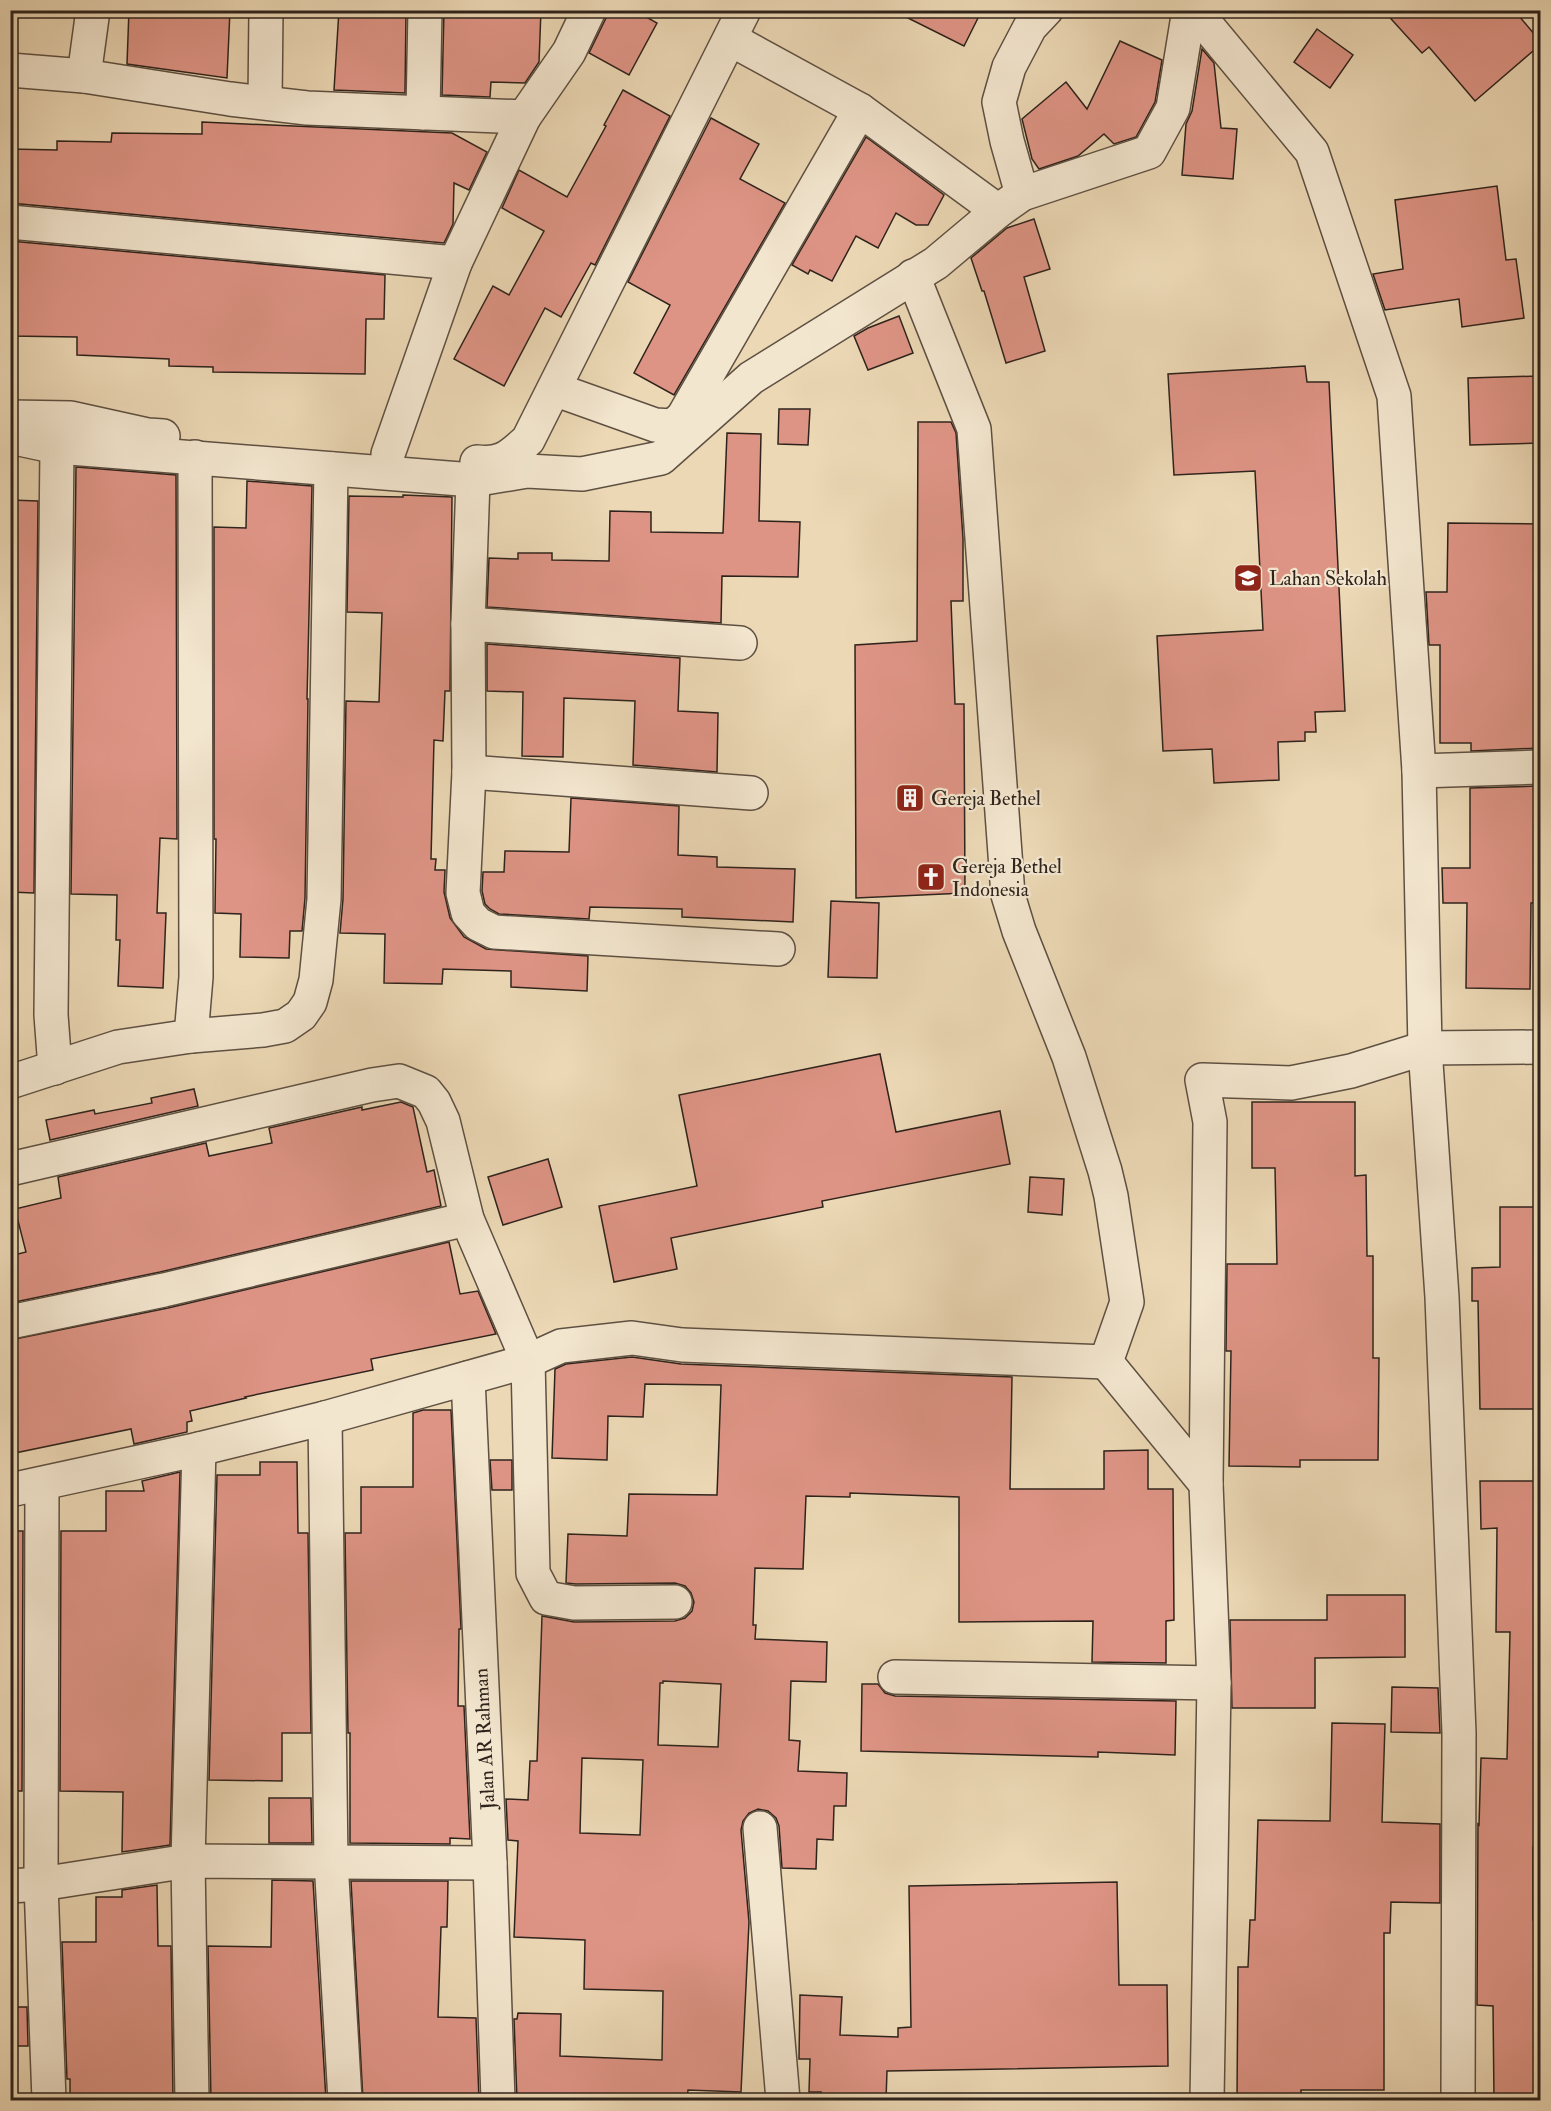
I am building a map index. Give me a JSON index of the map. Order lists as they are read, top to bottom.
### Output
{
  "streets": {
    "street": ["Jalan AR Rahman"]
  },
  "places": {
    "school or university": ["Lahan Sekolah"],
    "building": ["Gereja Bethel"],
    "church": ["Gereja Bethel Indonesia"]
  }
}
